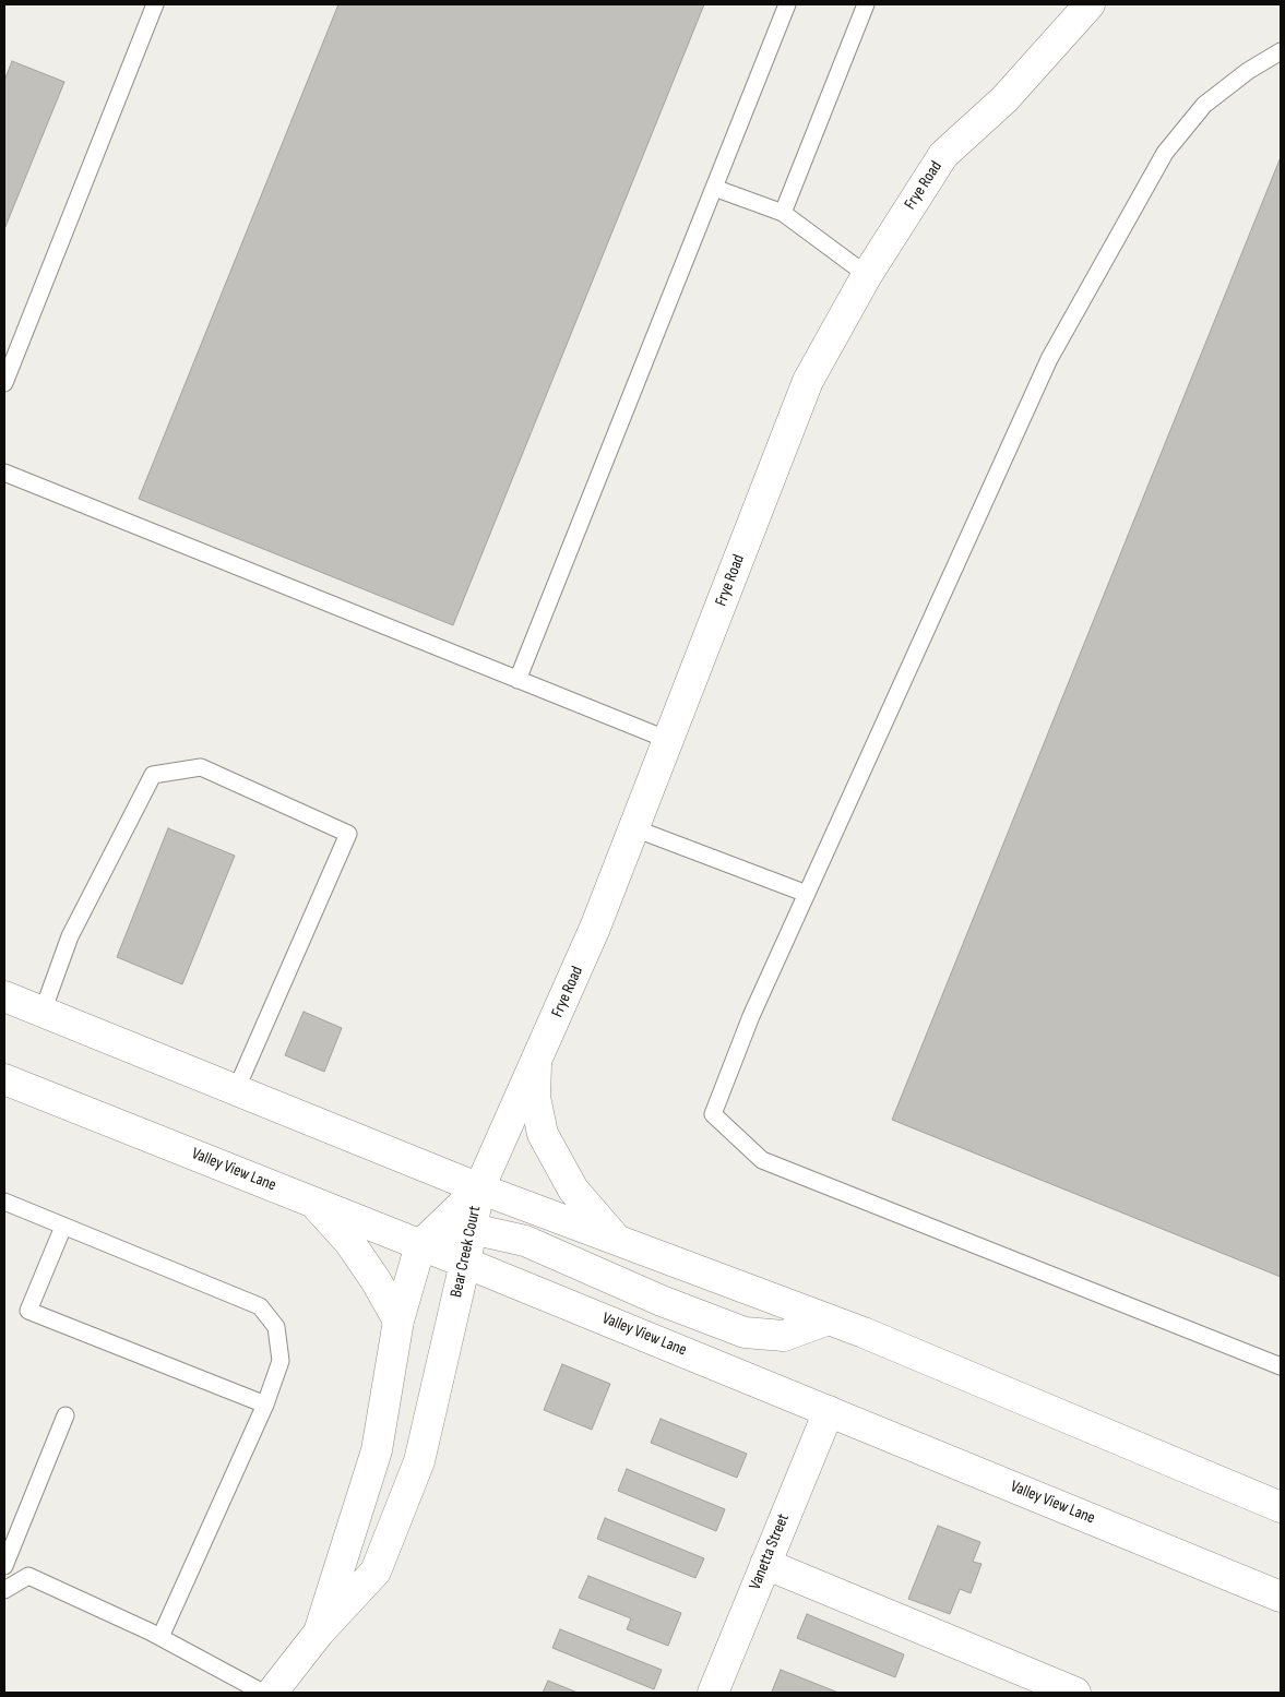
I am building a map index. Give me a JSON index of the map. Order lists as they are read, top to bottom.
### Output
{
  "streets": {
    "main road": [
      "Frye Road",
      "Valley View Lane",
      "Bear Creek Court",
      "Vanetta Street"
    ]
  },
  "crossings": [
    ["Frye Road", "Bear Creek Court"],
    ["Valley View Lane", "Bear Creek Court"],
    ["Valley View Lane", "Vanetta Street"]
  ]
}
